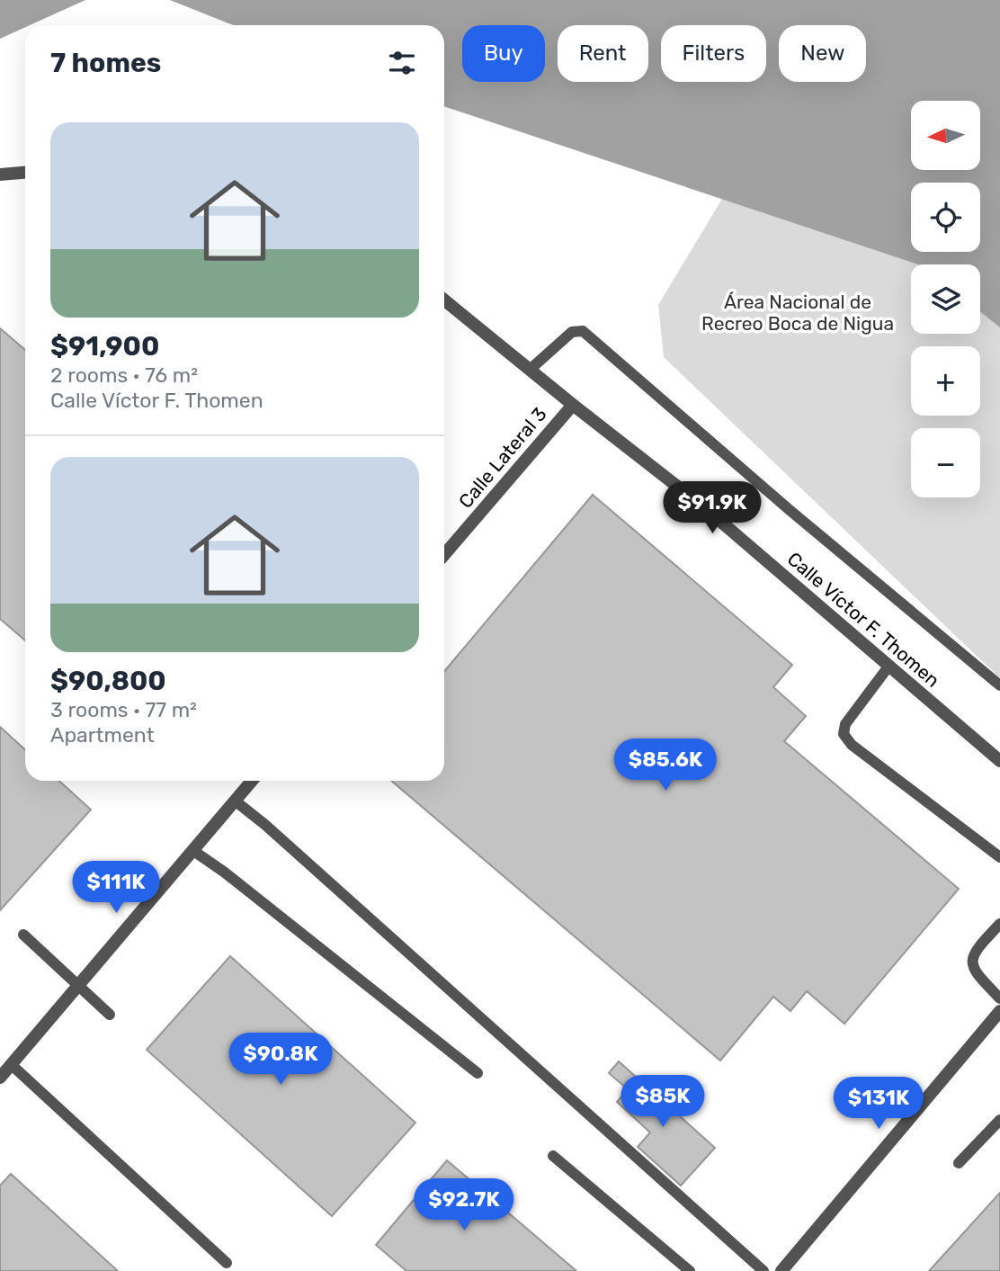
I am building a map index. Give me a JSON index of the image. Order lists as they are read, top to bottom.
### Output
{
  "streets": {
    "street": ["Calle Lateral 3", "Calle Víctor F. Thomen"]
  },
  "crossings": [
    ["Calle Lateral 3", "Calle Víctor F. Thomen"]
  ],
  "parks": ["Área Nacional de Recreo Boca de Nigua"],
  "north": "left",
  "page": {
    "chip": [
      "Buy",
      "Rent",
      "Filters",
      "New"
    ],
    "heading": "7 homes",
    "map_buttons": ["+", "−"],
    "list": [
      {
        "name": "$91,900",
        "note": "2 rooms · 76 m² · Calle Víctor F. Thomen"
      },
      {
        "name": "$90,800",
        "note": "3 rooms · 77 m² · Apartment"
      }
    ],
    "price": [
      "$91.9K",
      "$85.6K",
      "$111K",
      "$90.8K",
      "$85K",
      "$131K",
      "$92.7K"
    ]
  }
}
